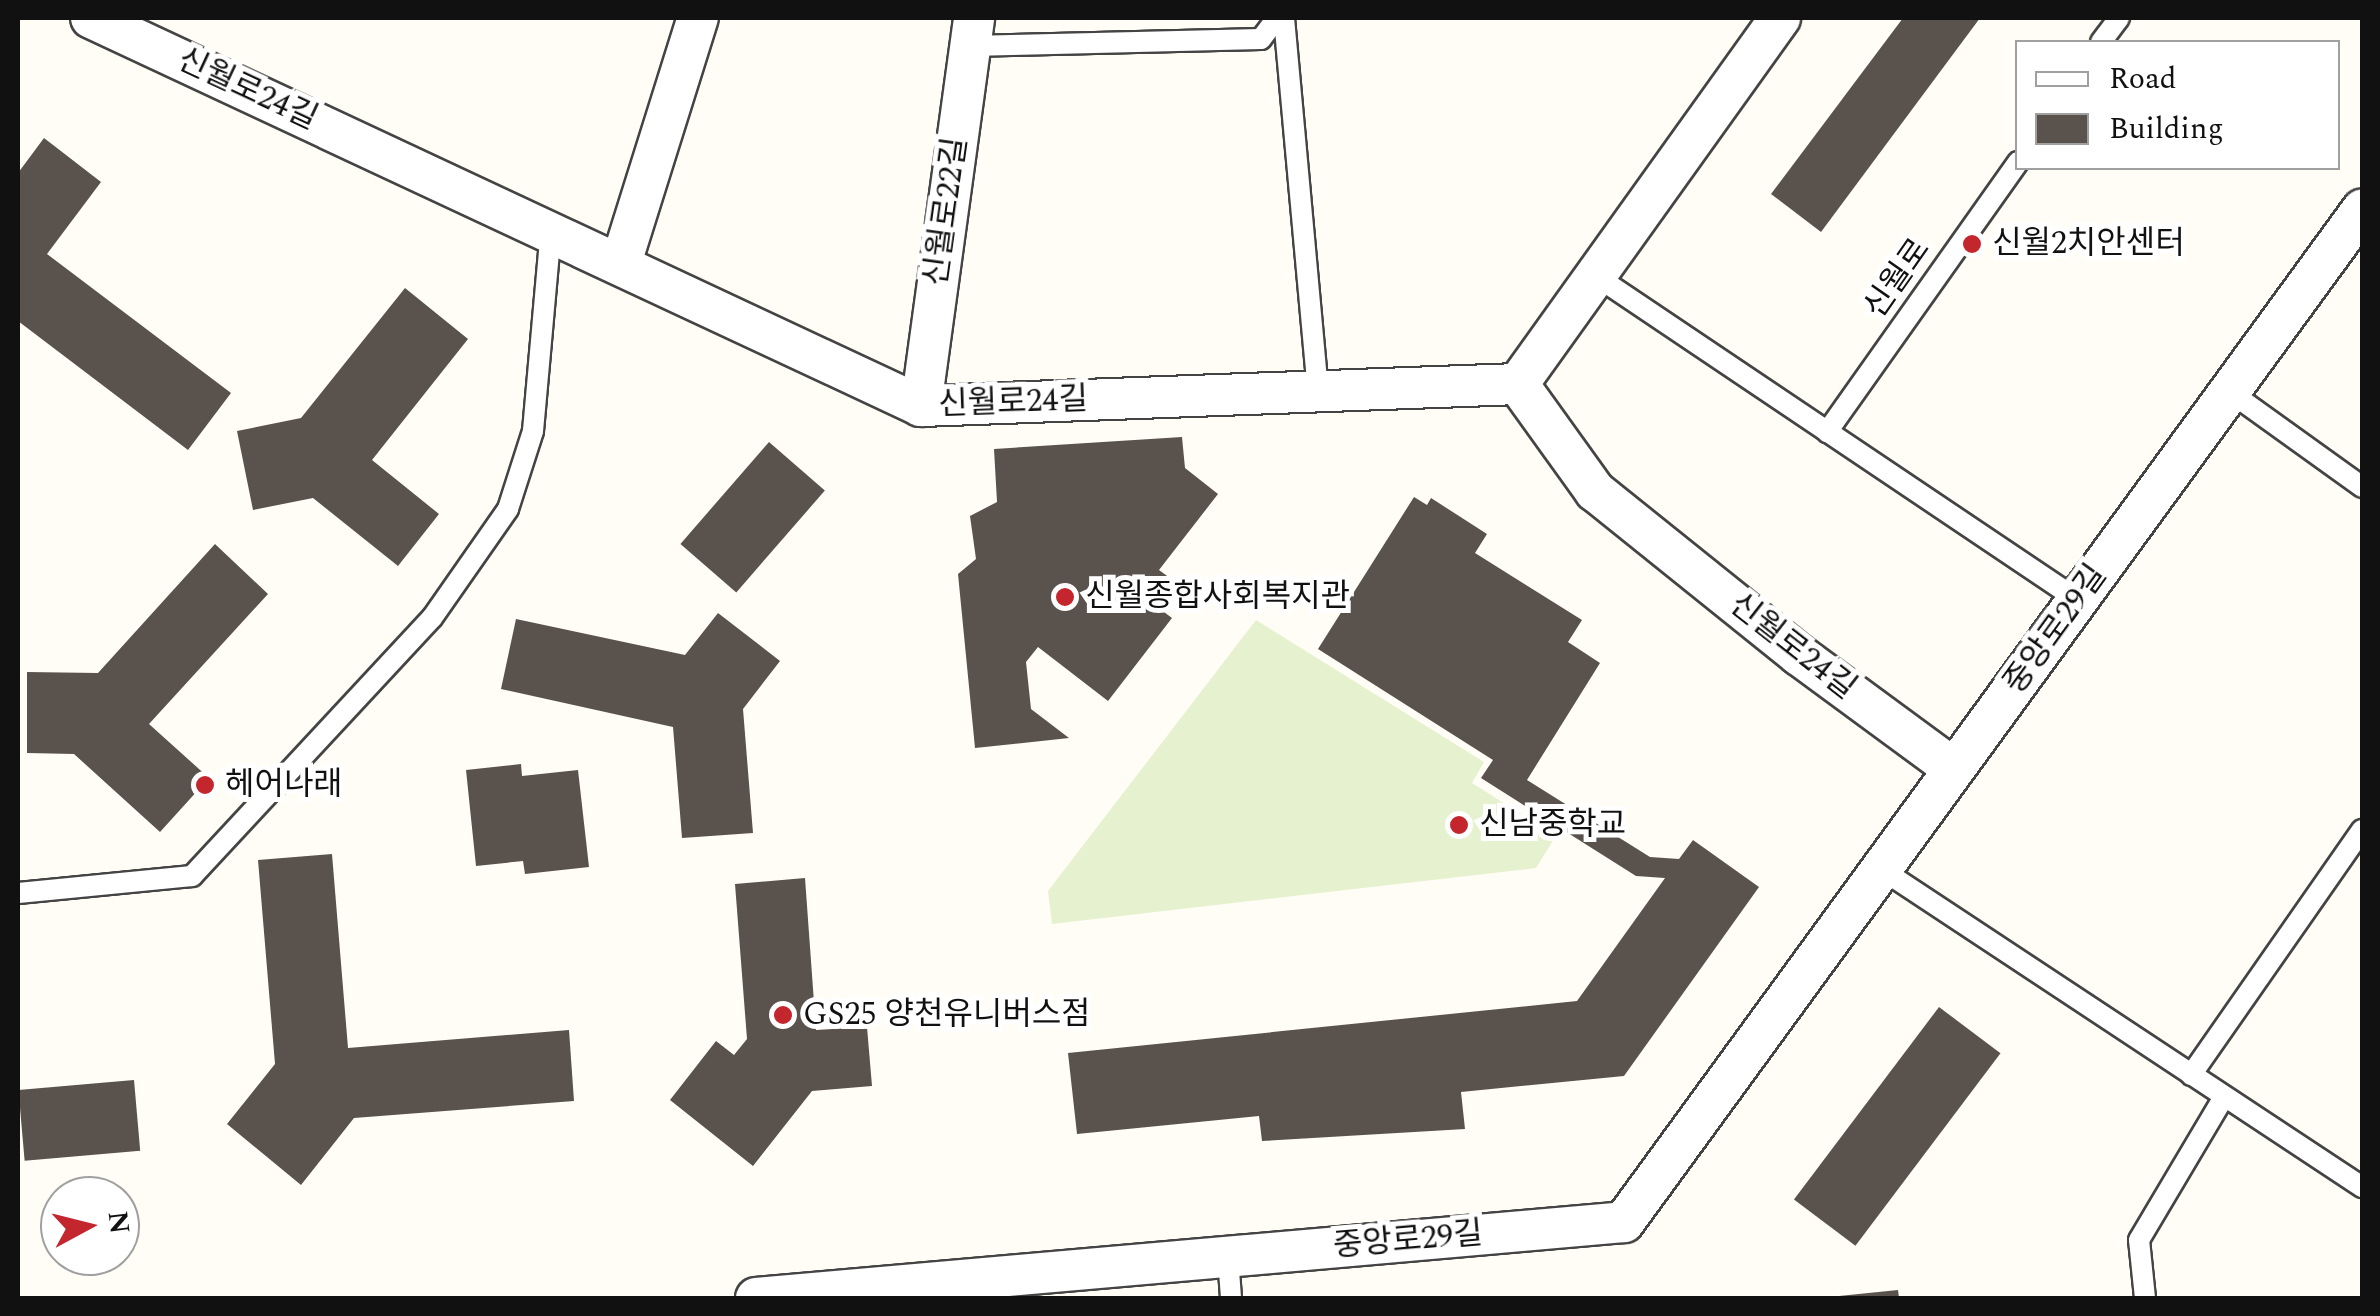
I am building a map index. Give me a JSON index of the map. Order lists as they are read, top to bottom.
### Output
{
  "streets": {
    "street": ["신월로24길", "신월로22길", "중앙로29길"],
    "lane": ["신월로"]
  },
  "crossings": [
    ["신월로24길", "신월로22길"],
    ["신월로24길", "중앙로29길"]
  ],
  "places": [
    "신월2치안센터",
    "신월종합사회복지관",
    "헤어나래",
    "신남중학교",
    "GS25 양천유니버스점"
  ],
  "legend": ["Road", "Building"],
  "north": "right"
}
